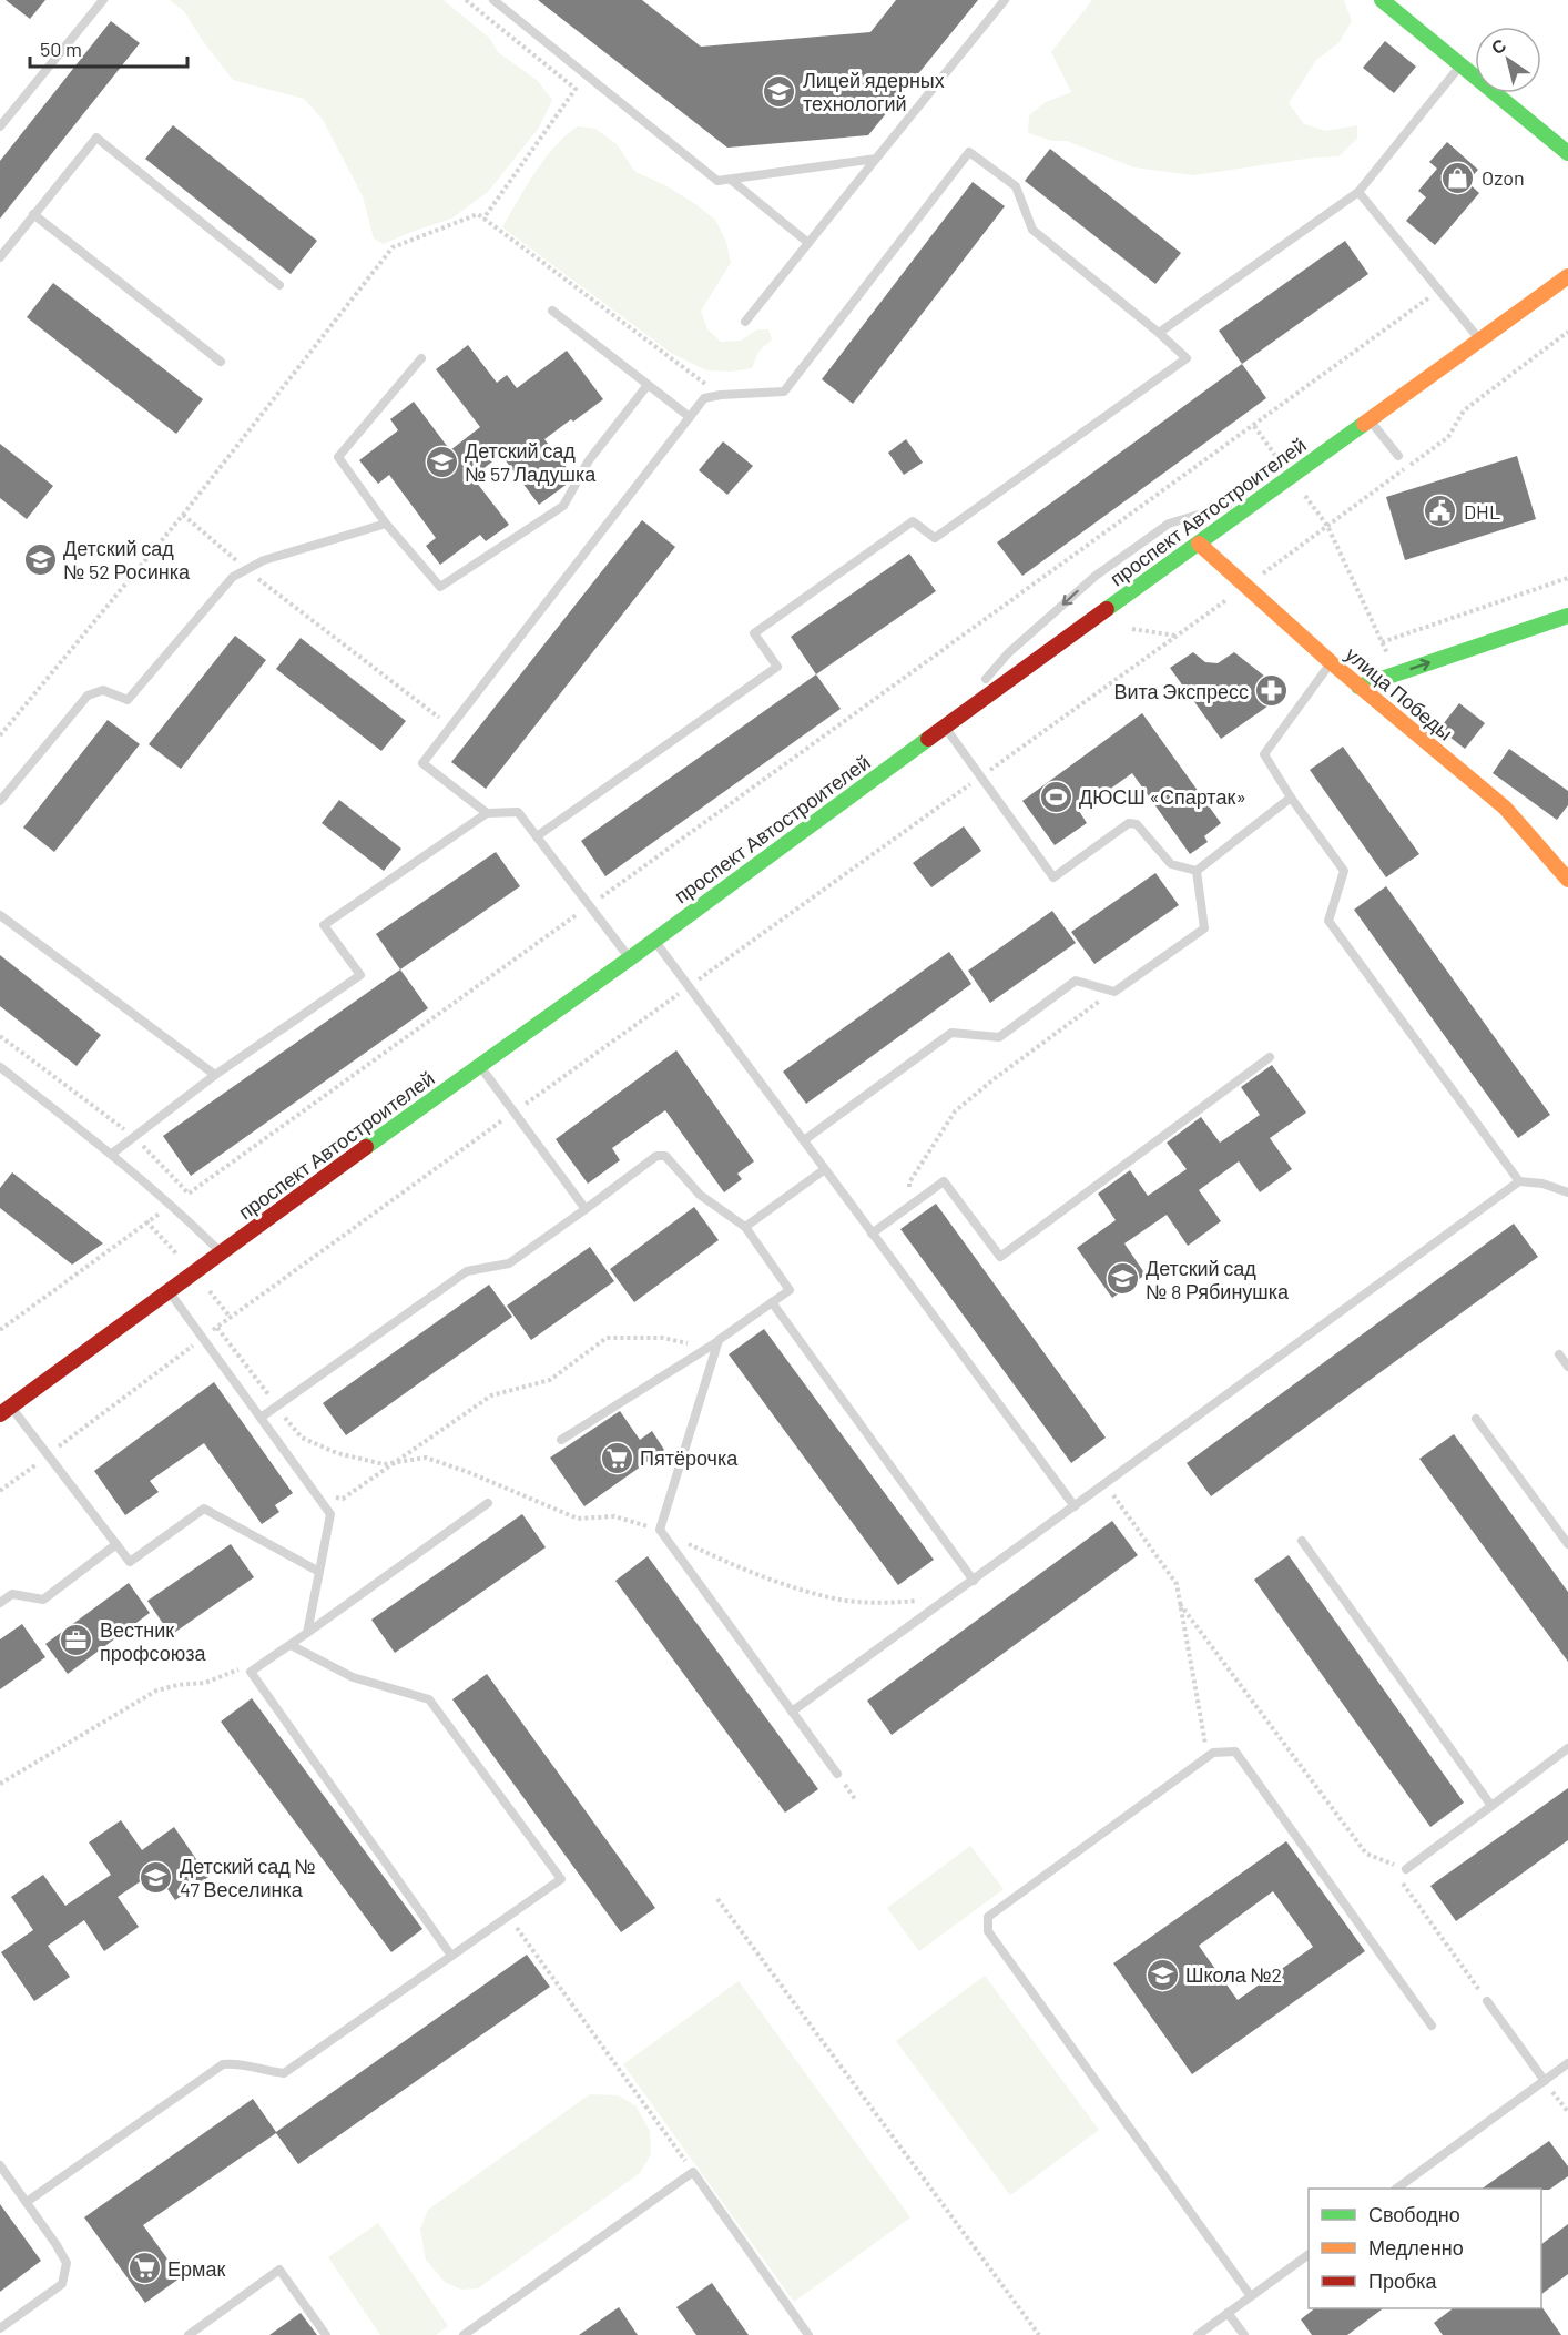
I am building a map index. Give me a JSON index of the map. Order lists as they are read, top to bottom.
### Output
{
  "streets": {
    "main road": ["проспект Автостроителей", "улица Победы"]
  },
  "crossings": [
    ["проспект Автостроителей", "улица Победы"]
  ],
  "places": {
    "school or university": [
      "Лицей ядерных технологий",
      "Детский сад № 57 Ладушка",
      "Детский сад № 52 Росинка",
      "Детский сад № 8 Рябинушка",
      "Детский сад № 47 Веселинка",
      "Школа №2"
    ],
    "shop": ["Ozon"],
    "public building": ["DHL"],
    "pharmacy": ["Вита Экспресс"],
    "sports": ["ДЮСШ «Спартак»"],
    "supermarket": ["Пятёрочка", "Ермак"],
    "office": ["Вестник профсоюза"]
  },
  "legend": ["Свободно", "Медленно", "Пробка"],
  "scale_bar": "50 m",
  "north": "top left"
}
